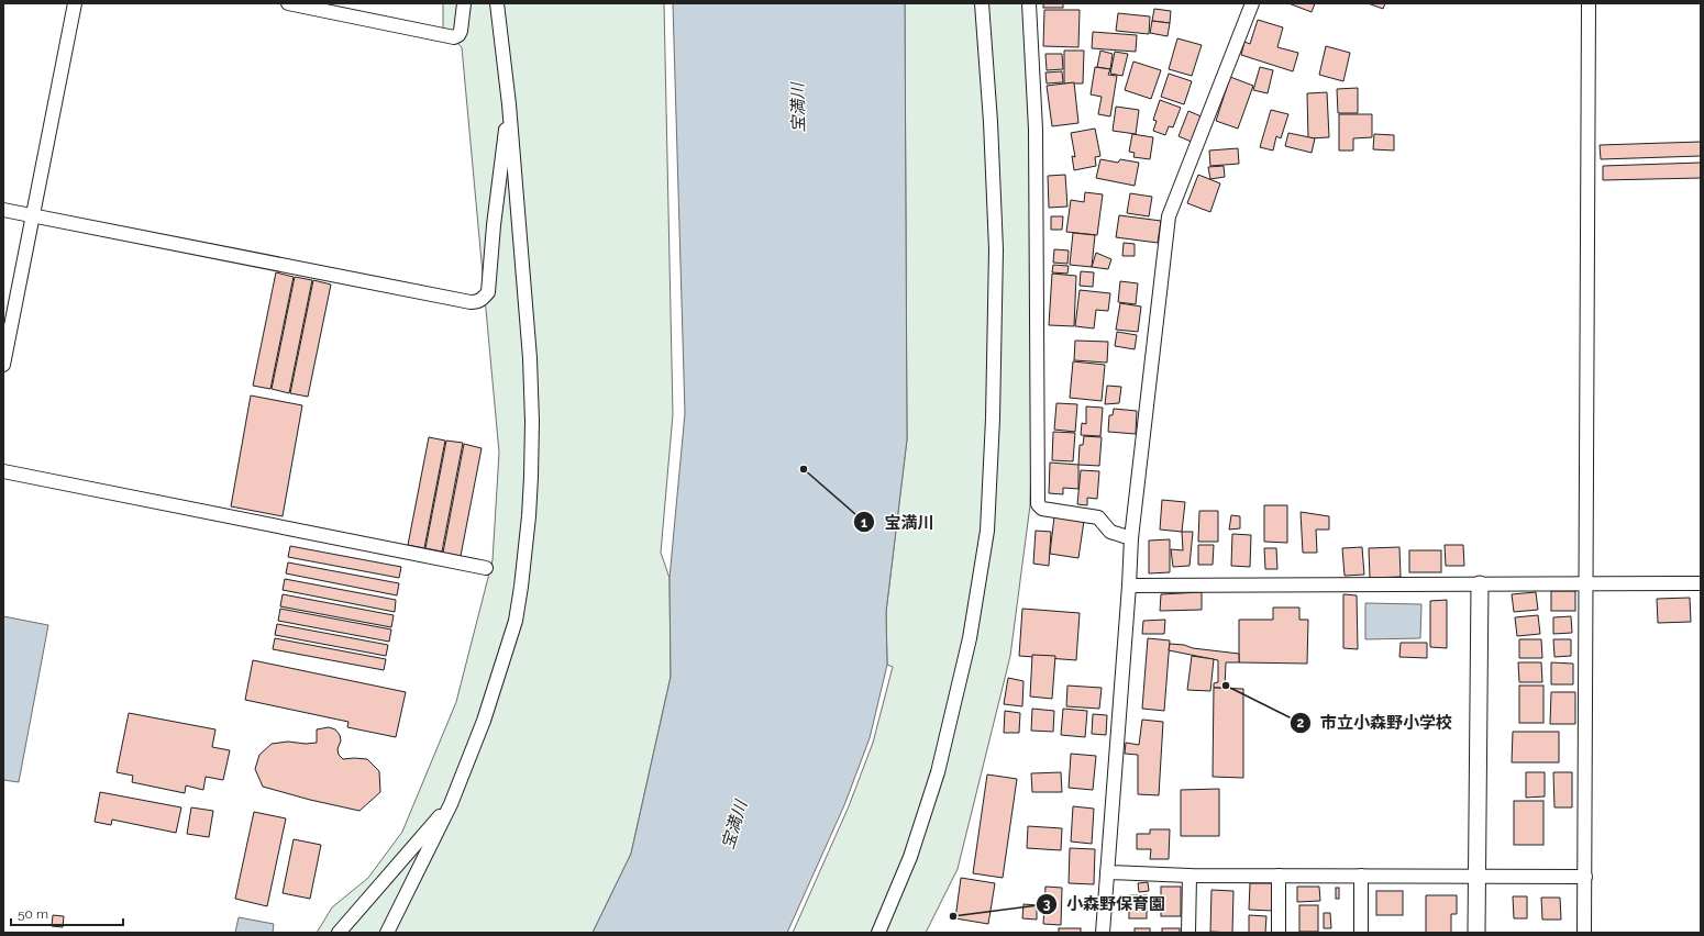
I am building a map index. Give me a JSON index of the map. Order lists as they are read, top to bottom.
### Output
{
  "water": ["宝満川"],
  "places": ["宝満川", "市立小森野小学校", "小森野保育園"],
  "scale_bar": "50 m"
}
